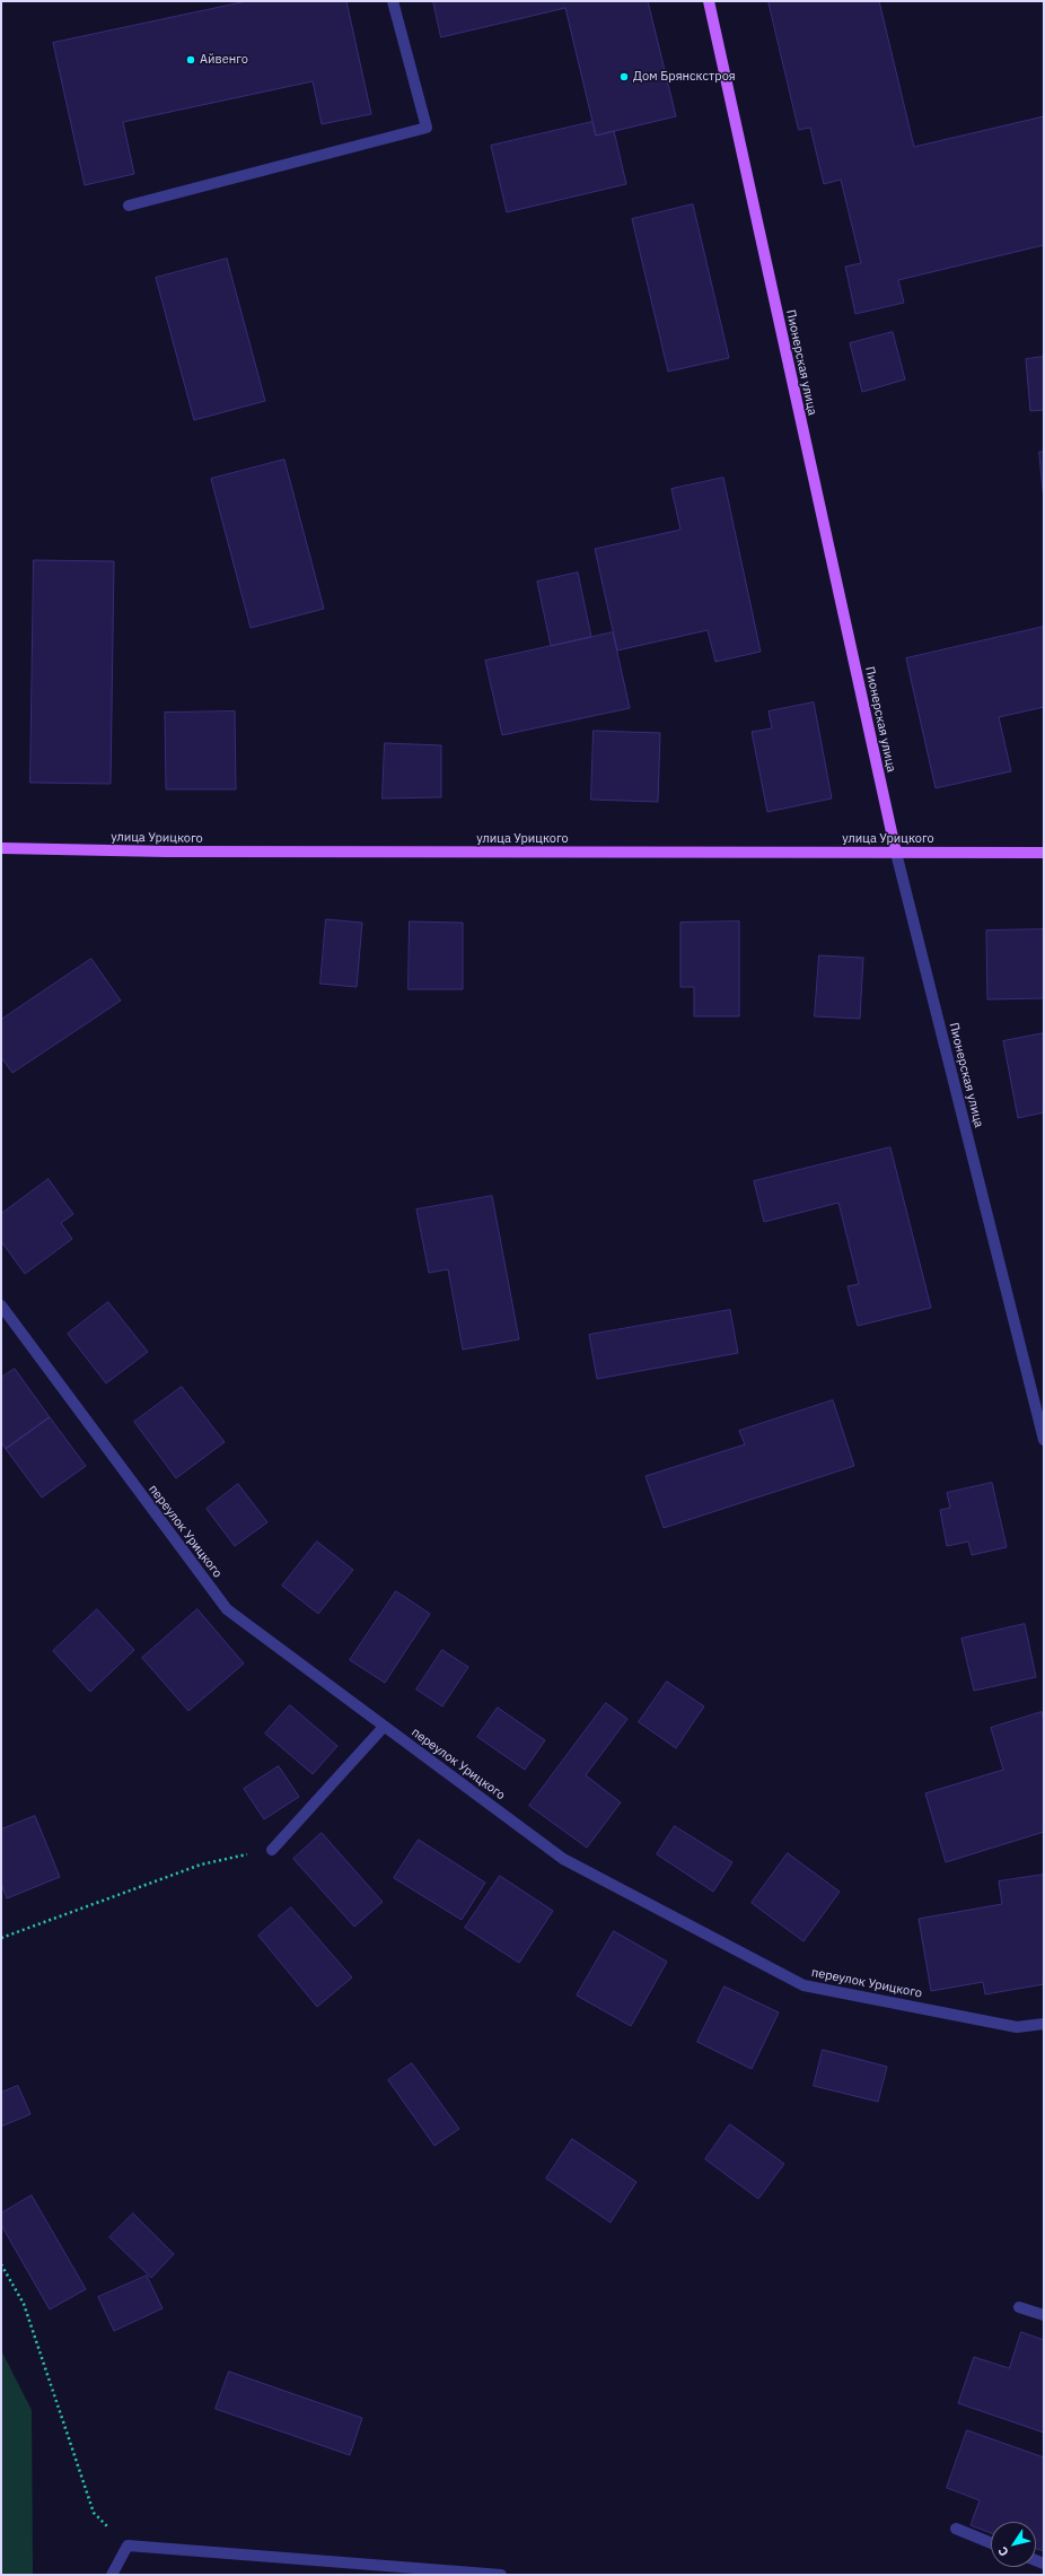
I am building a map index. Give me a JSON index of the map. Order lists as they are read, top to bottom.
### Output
{
  "streets": {
    "main road": ["Пионерская улица", "улица Урицкого"],
    "street": ["переулок Урицкого"]
  },
  "crossings": [
    ["Пионерская улица", "улица Урицкого"]
  ],
  "places": ["Айвенго", "Дом Брянскстроя"],
  "north": "bottom left"
}
